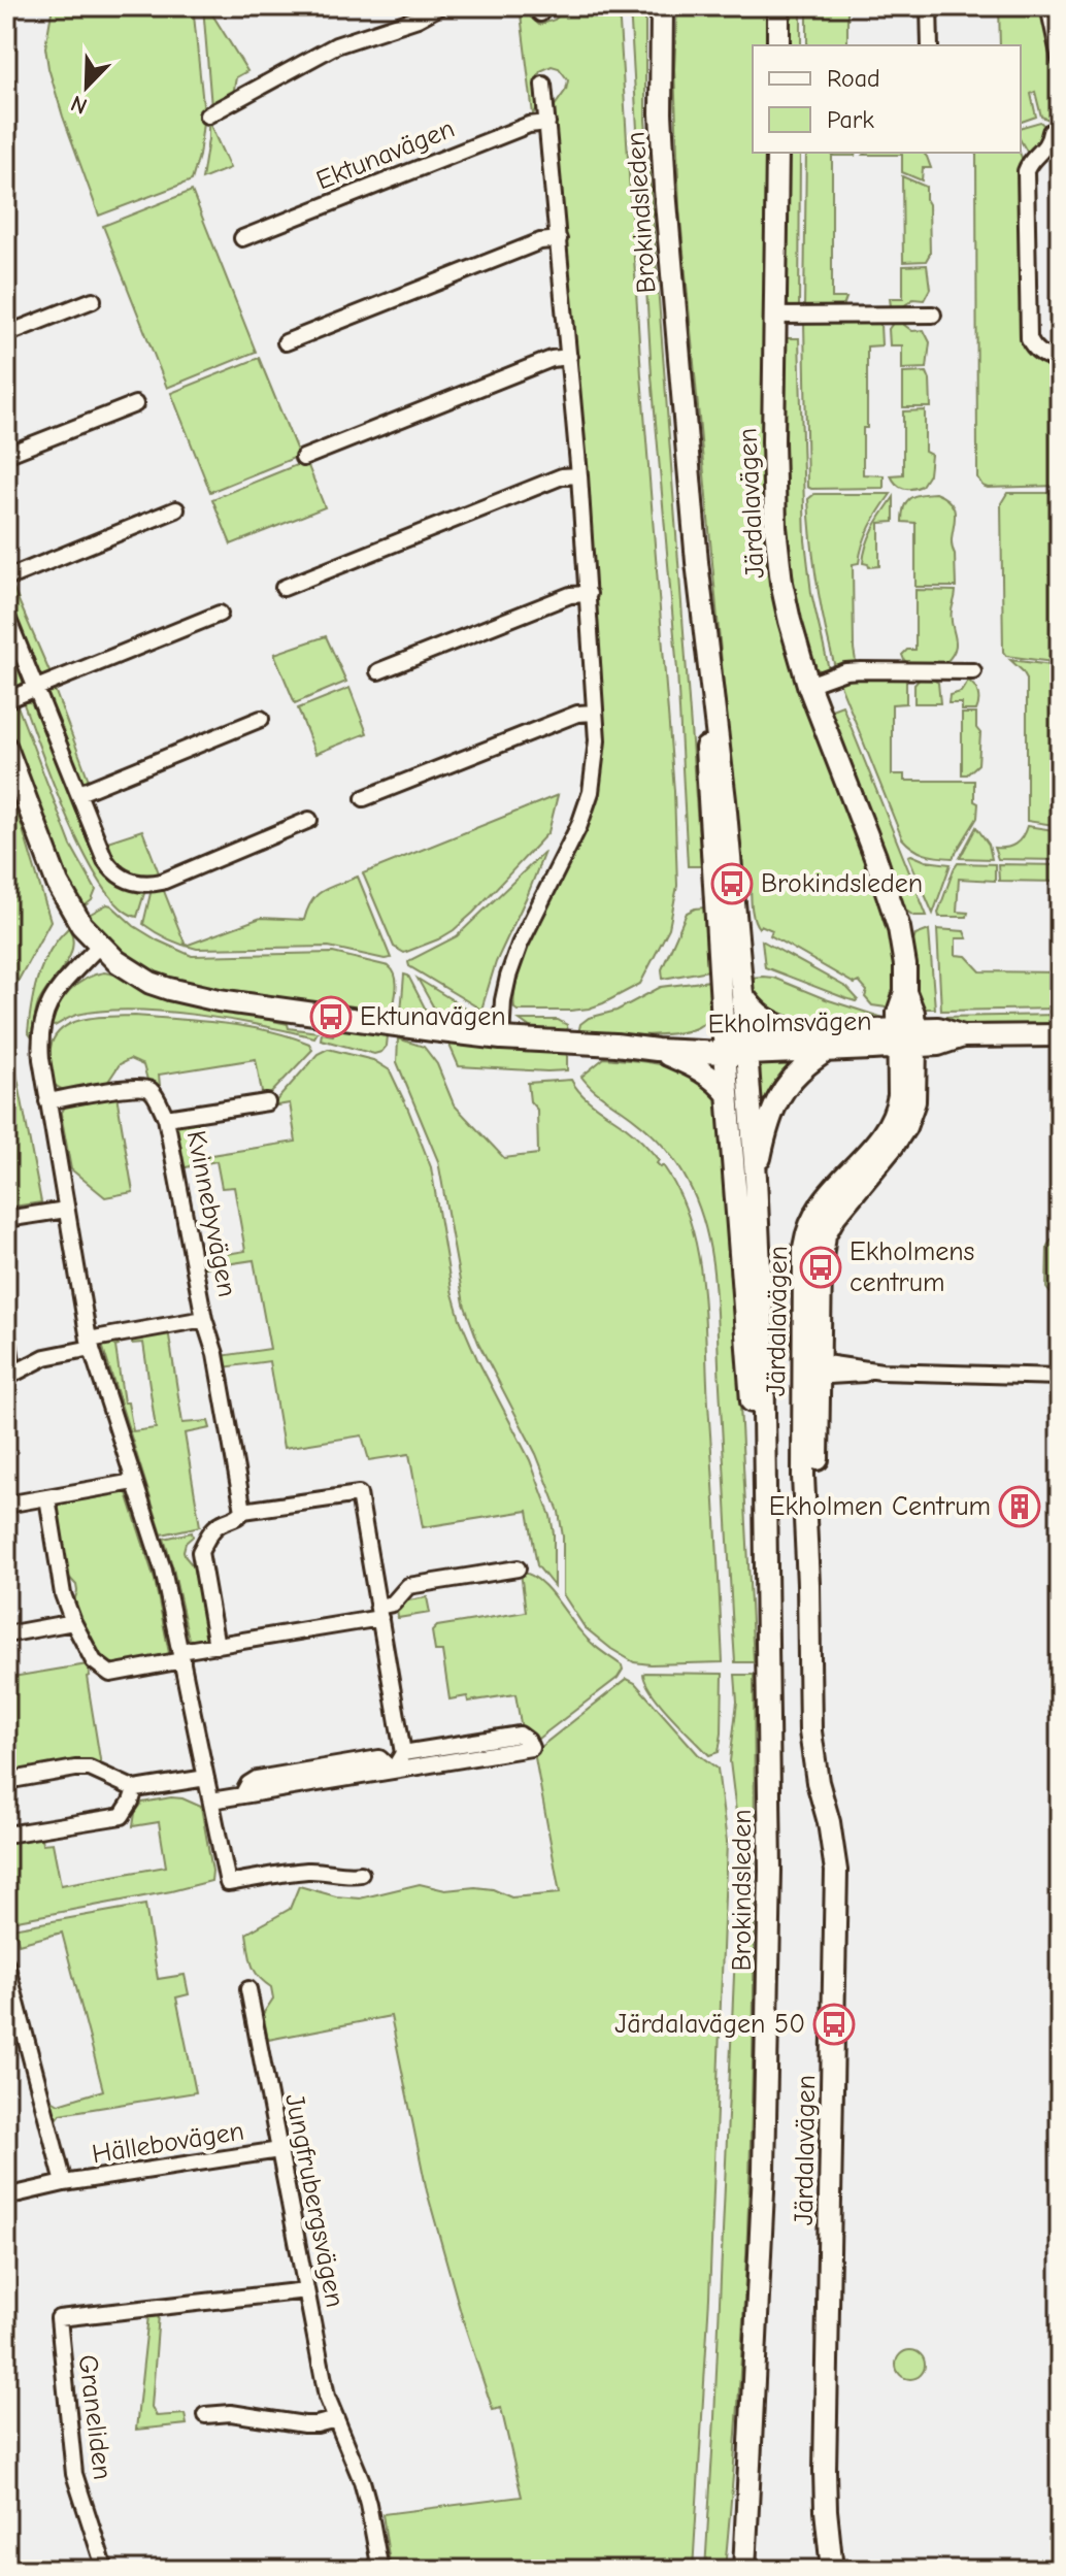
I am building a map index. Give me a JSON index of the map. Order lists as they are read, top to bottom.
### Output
{
  "streets": {
    "main road": ["Brokindsleden", "Järdalavägen", "Ekholmsvägen"],
    "street": [
      "Ektunavägen",
      "Kvinnebyvägen",
      "Hällebovägen",
      "Jungfrubergsvägen",
      "Graneliden"
    ]
  },
  "crossings": [
    ["Brokindsleden", "Ekholmsvägen"],
    ["Järdalavägen", "Ekholmsvägen"],
    ["Hällebovägen", "Jungfrubergsvägen"],
    ["Jungfrubergsvägen", "Graneliden"]
  ],
  "places": {
    "bus stop": [
      "Brokindsleden",
      "Ektunavägen",
      "Ekholmens centrum",
      "Järdalavägen 50"
    ],
    "building": ["Ekholmen Centrum"]
  },
  "legend": ["Road", "Park"],
  "north": "bottom left"
}
